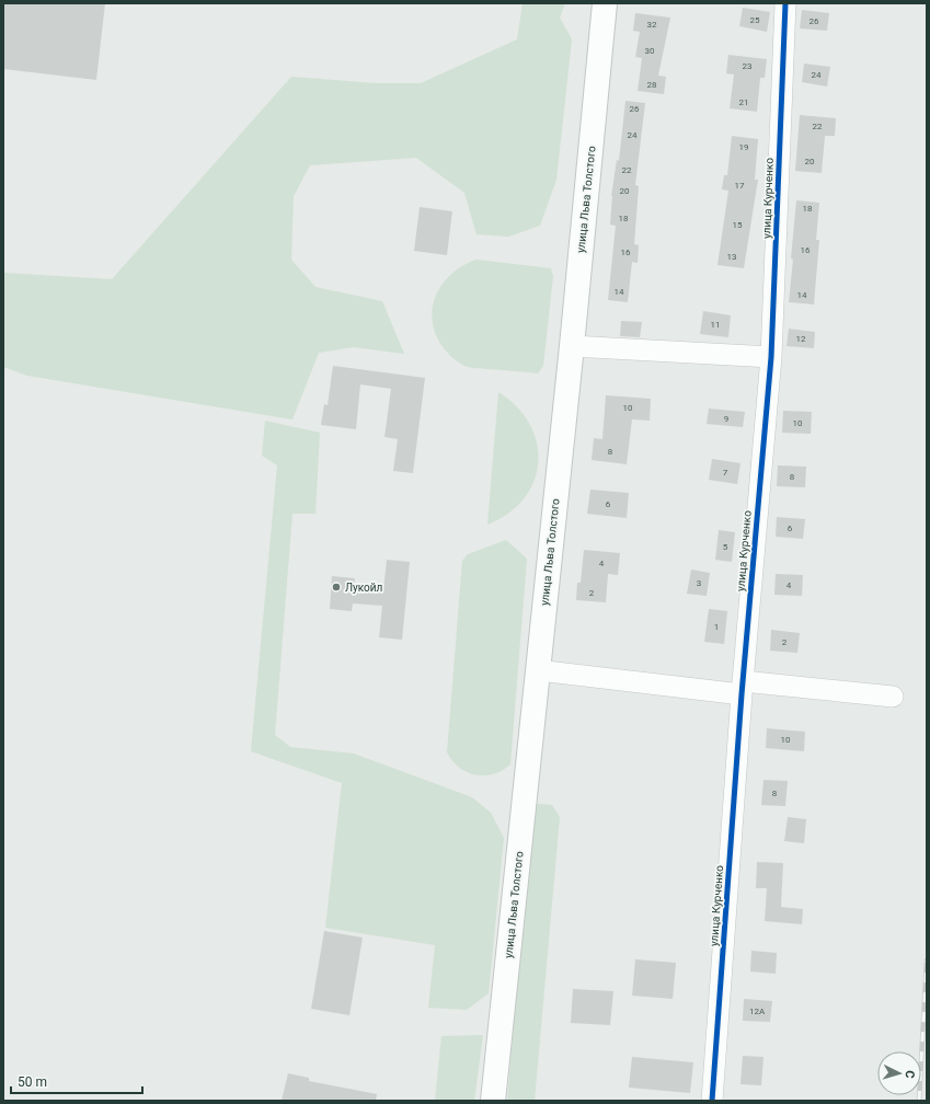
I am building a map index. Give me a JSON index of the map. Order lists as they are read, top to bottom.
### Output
{
  "streets": {
    "main road": ["улица Льва Толстого"],
    "street": ["улица Курченко"]
  },
  "places": ["Лукойл"],
  "house_numbers": [
    "25",
    "26",
    "32",
    "30",
    "23",
    "24",
    "28",
    "21",
    "26",
    "22",
    "24",
    "19",
    "20",
    "22",
    "17",
    "20",
    "18",
    "18",
    "15",
    "16",
    "16",
    "13",
    "14",
    "14",
    "11",
    "12",
    "10",
    "9",
    "10",
    "8",
    "7",
    "8",
    "6",
    "6",
    "5",
    "4",
    "3",
    "4",
    "2",
    "1",
    "2",
    "10",
    "8",
    "12А"
  ],
  "scale_bar": "50 m",
  "north": "right"
}
